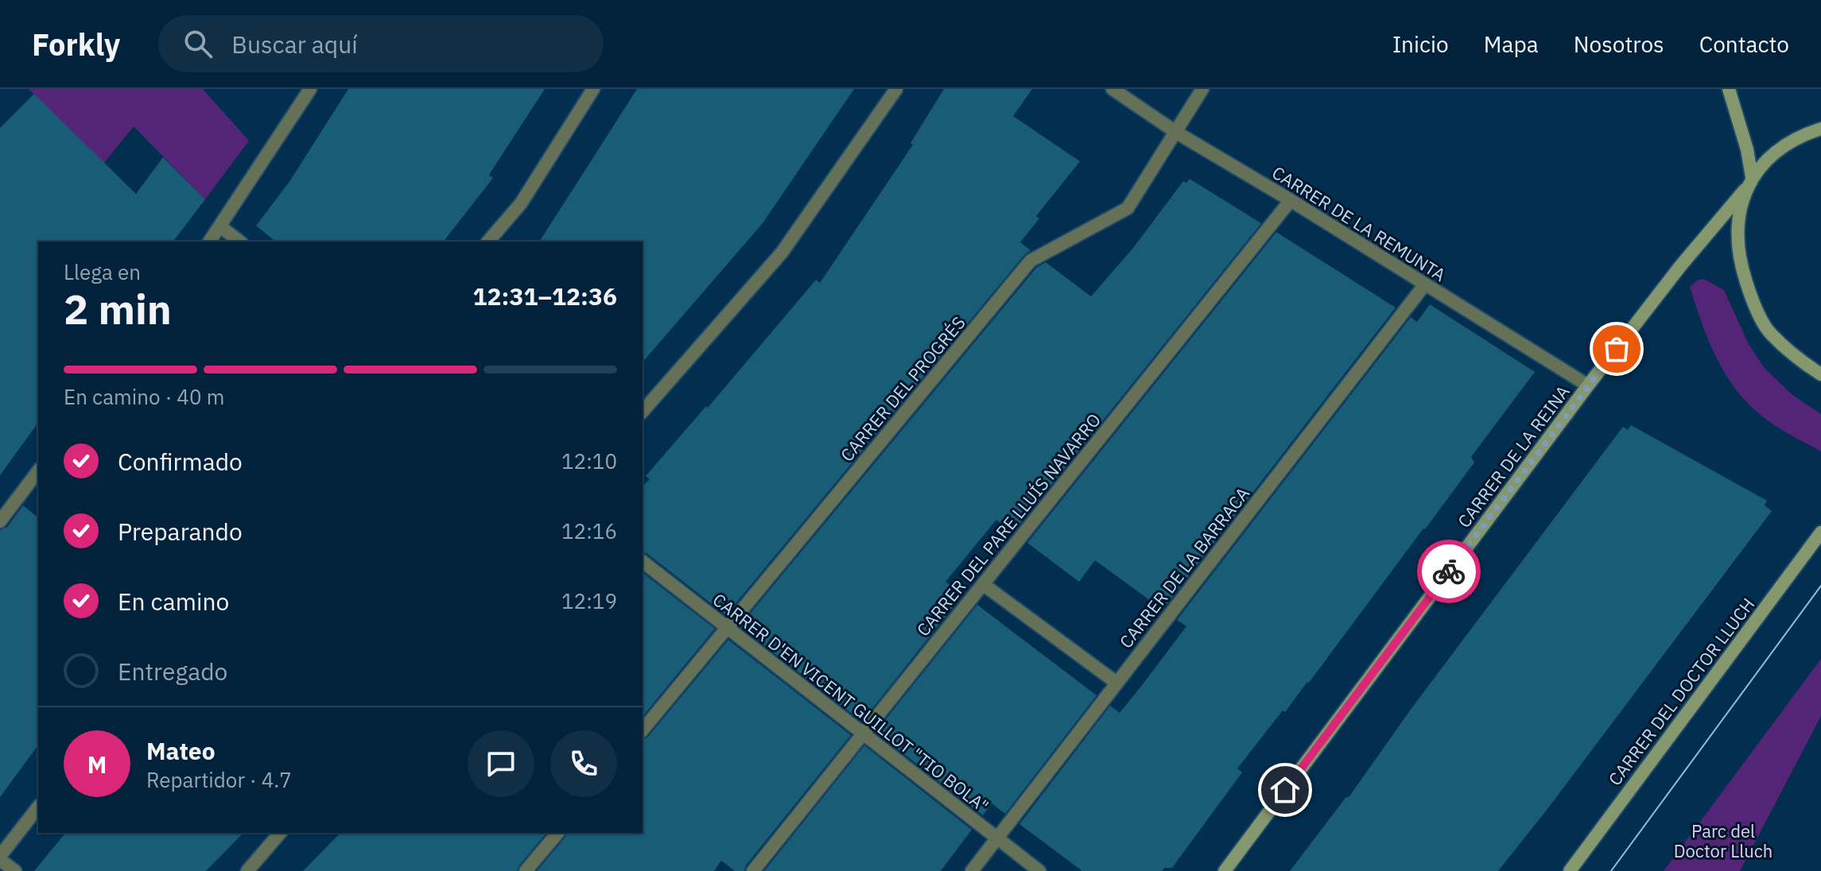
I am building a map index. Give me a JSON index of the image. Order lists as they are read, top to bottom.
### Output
{
  "streets": {
    "street": [
      "CARRER DE LA REMUNTA",
      "CARRER DEL PROGRÉS",
      "CARRER DE LA REINA",
      "CARRER DEL PARE LLUÍS NAVARRO",
      "CARRER DE LA BARRACA",
      "CARRER DEL DOCTOR LLUCH",
      "CARRER D'EN VICENT GUILLOT \"TIO BOLA\""
    ]
  },
  "crossings": [
    ["CARRER DE LA REMUNTA", "CARRER DEL PROGRÉS"],
    ["CARRER DE LA REMUNTA", "CARRER DE LA REINA"],
    ["CARRER DE LA REMUNTA", "CARRER DEL PARE LLUÍS NAVARRO"],
    ["CARRER DE LA REMUNTA", "CARRER DE LA BARRACA"],
    ["CARRER DEL PROGRÉS", "CARRER D'EN VICENT GUILLOT \"TIO BOLA\""],
    ["CARRER DEL PARE LLUÍS NAVARRO", "CARRER D'EN VICENT GUILLOT \"TIO BOLA\""],
    ["CARRER DE LA BARRACA", "CARRER D'EN VICENT GUILLOT \"TIO BOLA\""]
  ],
  "parks": ["Parc del Doctor Lluch"],
  "page": {
    "header": "Forkly",
    "search": "Buscar aquí",
    "nav": [
      "Inicio",
      "Mapa",
      "Nosotros",
      "Contacto"
    ],
    "heading": ["2 min", "Llega en", "12:31–12:36"],
    "panel": ["Mateo", "Repartidor · 4.7"],
    "bar": "En camino · 40 m",
    "list": [
      ["Confirmado", "12:10"],
      ["Preparando", "12:16"],
      ["En camino", "12:19"],
      "Entregado"
    ],
    "round": "M"
  }
}
